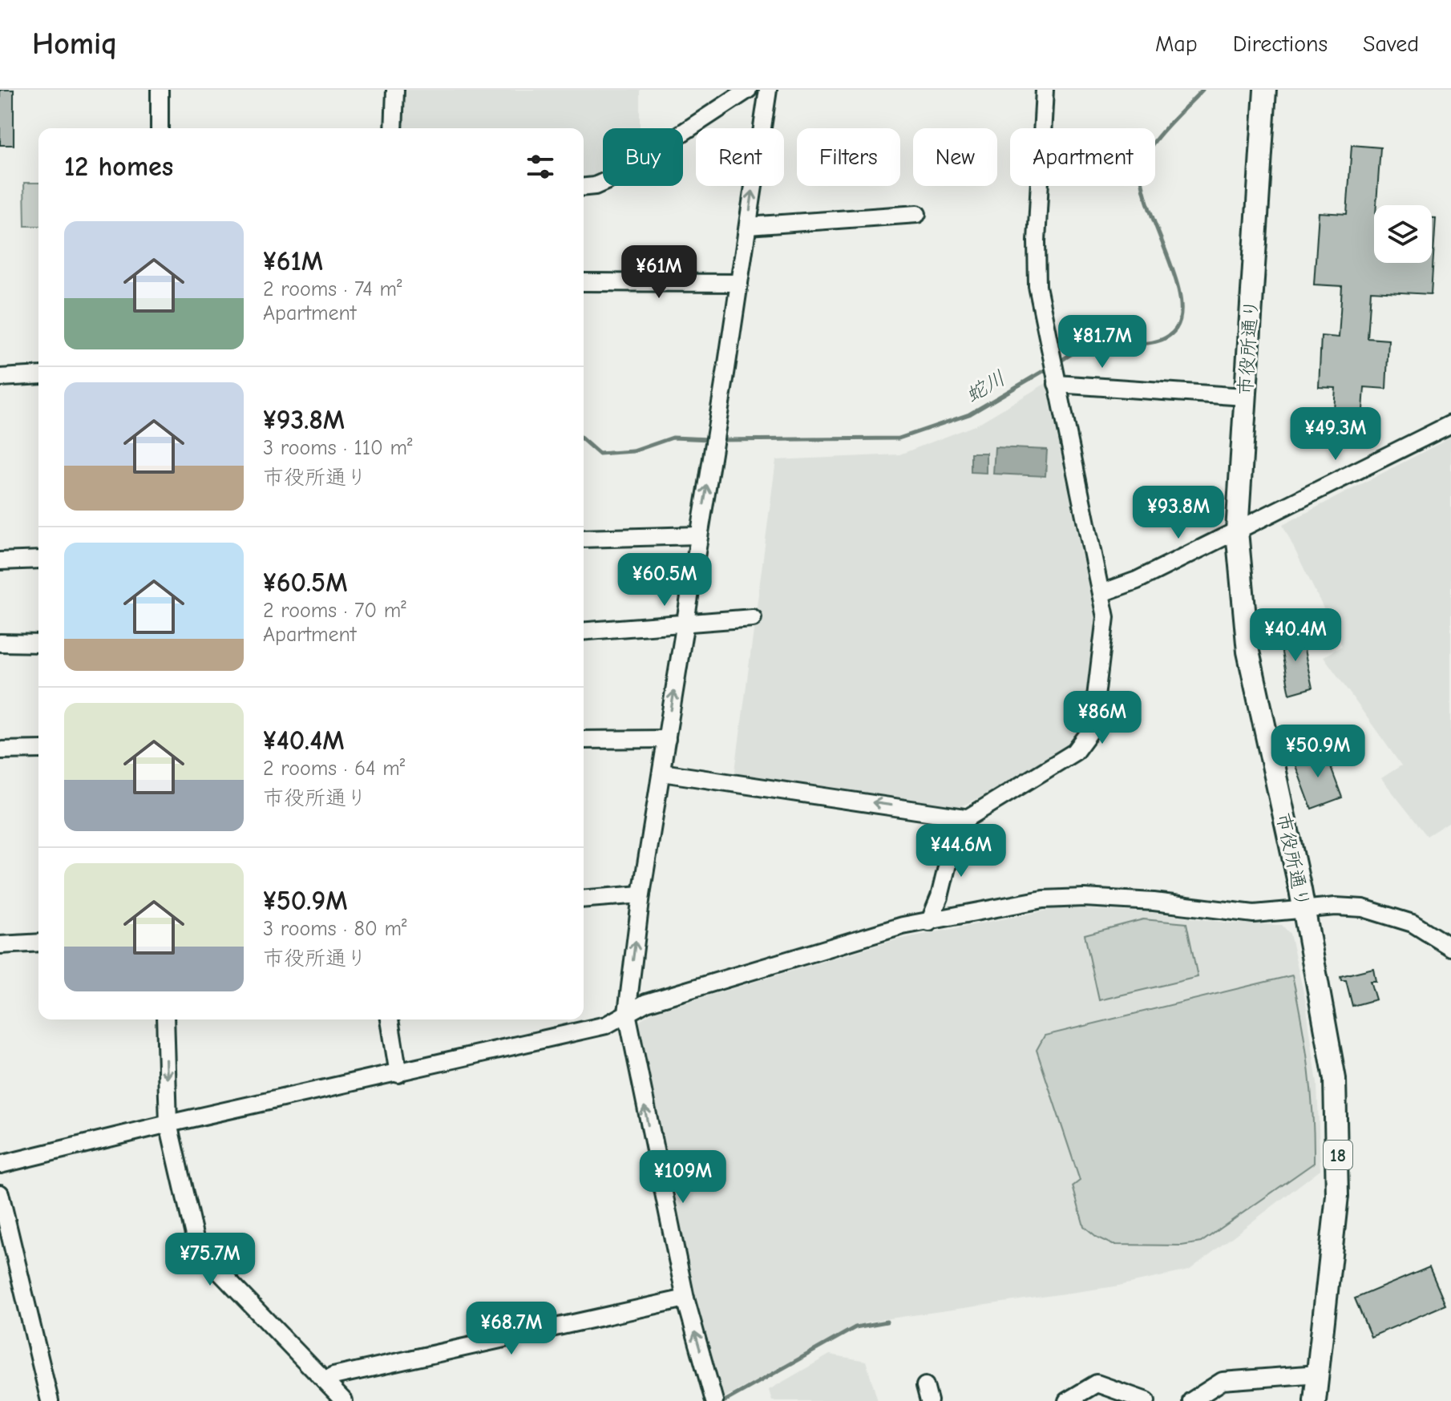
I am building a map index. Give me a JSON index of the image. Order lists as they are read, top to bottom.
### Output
{
  "streets": {
    "main road": ["市役所通り", "18"]
  },
  "water": ["蛇川"],
  "page": {
    "header": "Homiq",
    "nav": ["Map", "Directions", "Saved"],
    "chip": [
      "Buy",
      "Rent",
      "Filters",
      "New",
      "Apartment"
    ],
    "heading": "12 homes",
    "list": [
      {
        "name": "¥61M",
        "note": "2 rooms · 74 m² · Apartment"
      },
      {
        "name": "¥93.8M",
        "note": "3 rooms · 110 m² · 市役所通り"
      },
      {
        "name": "¥60.5M",
        "note": "2 rooms · 70 m² · Apartment"
      },
      {
        "name": "¥40.4M",
        "note": "2 rooms · 64 m² · 市役所通り"
      },
      {
        "name": "¥50.9M",
        "note": "3 rooms · 80 m² · 市役所通り"
      }
    ],
    "price": [
      "¥61M",
      "¥81.7M",
      "¥49.3M",
      "¥93.8M",
      "¥60.5M",
      "¥40.4M",
      "¥86M",
      "¥50.9M",
      "¥44.6M",
      "¥109M",
      "¥75.7M",
      "¥68.7M"
    ]
  }
}
